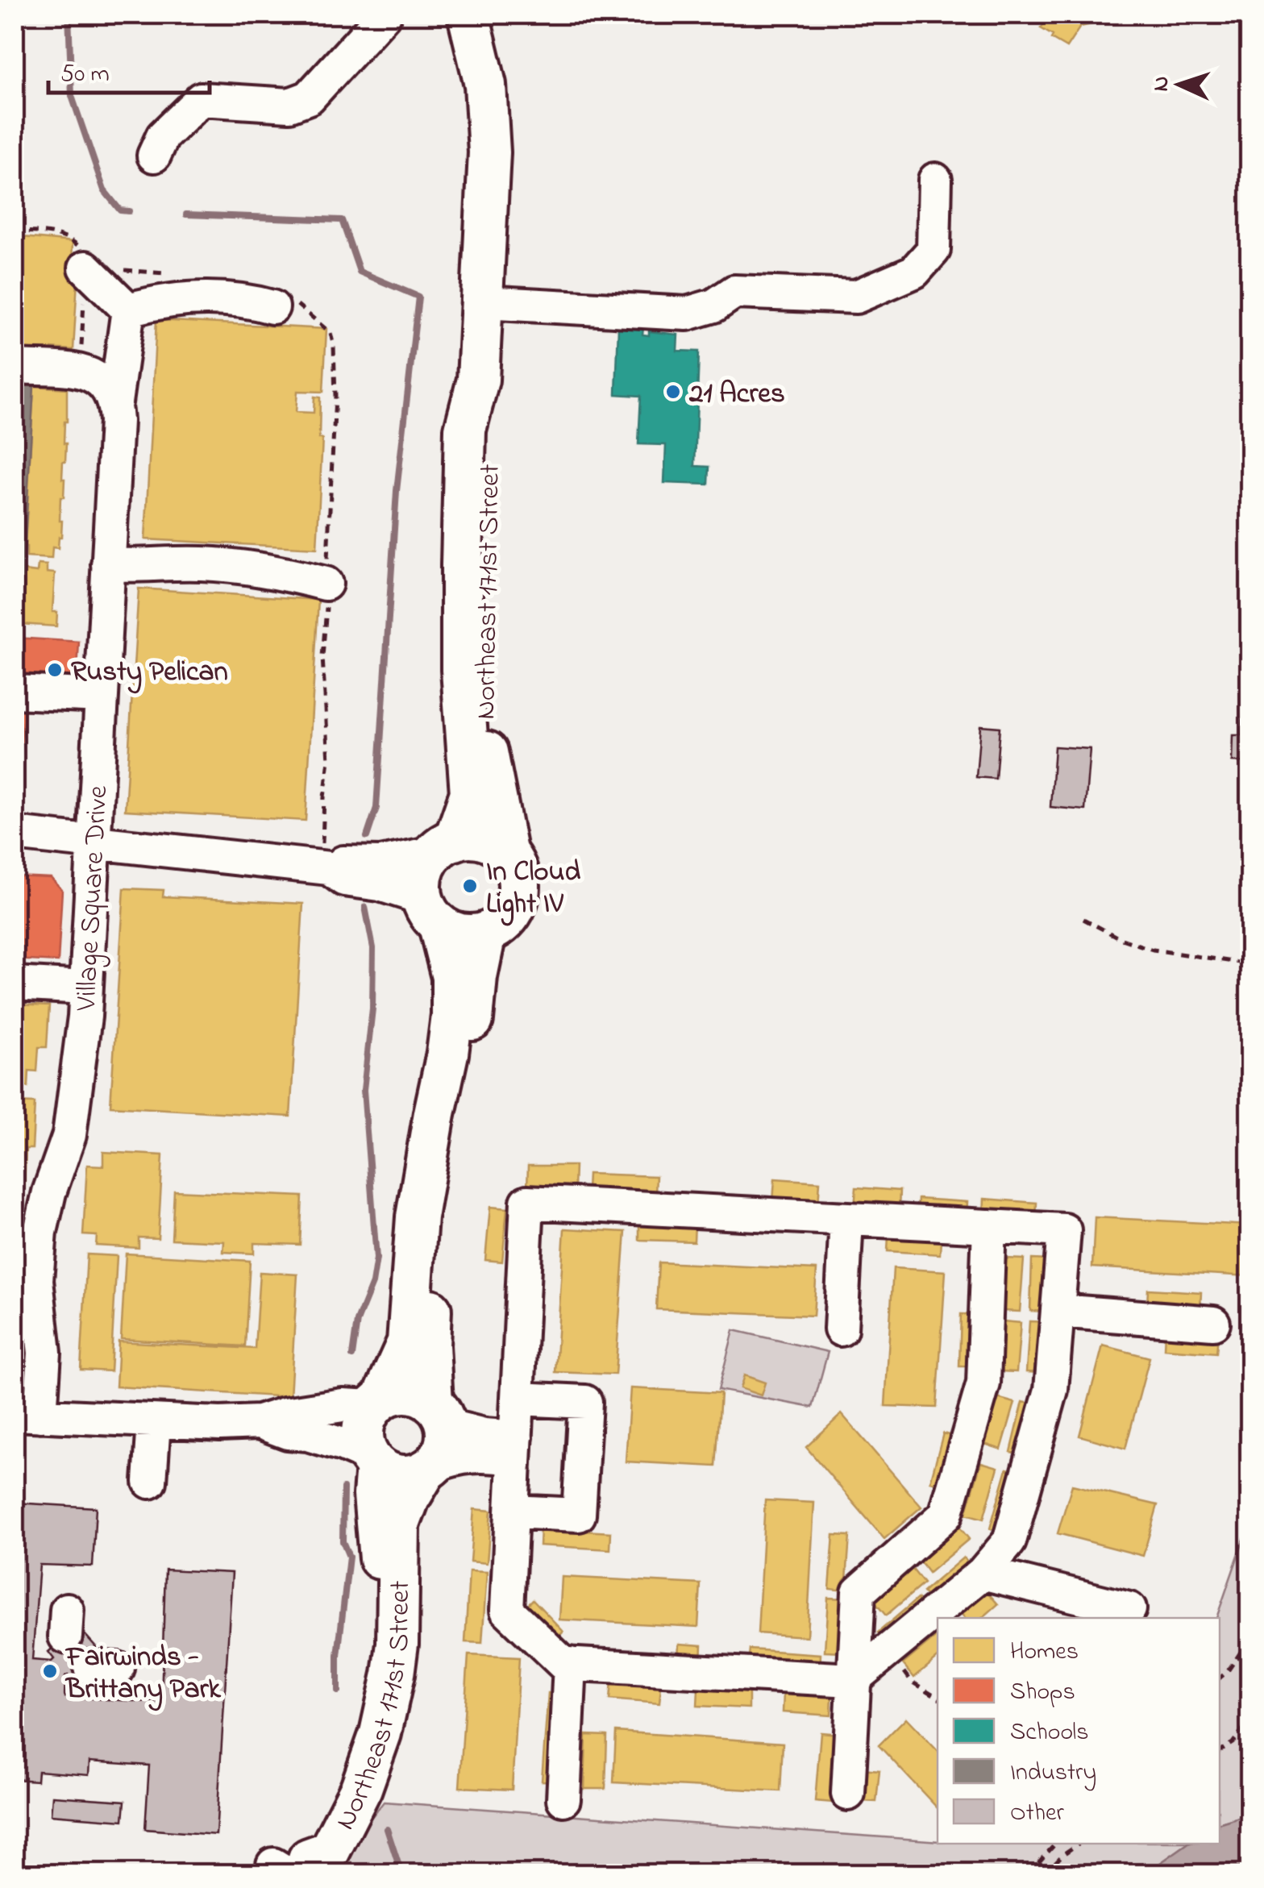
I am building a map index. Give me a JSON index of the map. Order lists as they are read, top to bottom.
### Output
{
  "streets": {
    "main road": ["Northeast 171st Street"],
    "street": ["Village Square Drive"]
  },
  "places": [
    "21 Acres",
    "Rusty Pelican",
    "In Cloud Light IV",
    "Fairwinds - Brittany Park"
  ],
  "legend": [
    "Homes",
    "Shops",
    "Schools",
    "Industry",
    "Other"
  ],
  "scale_bar": "50 m",
  "north": "left"
}
